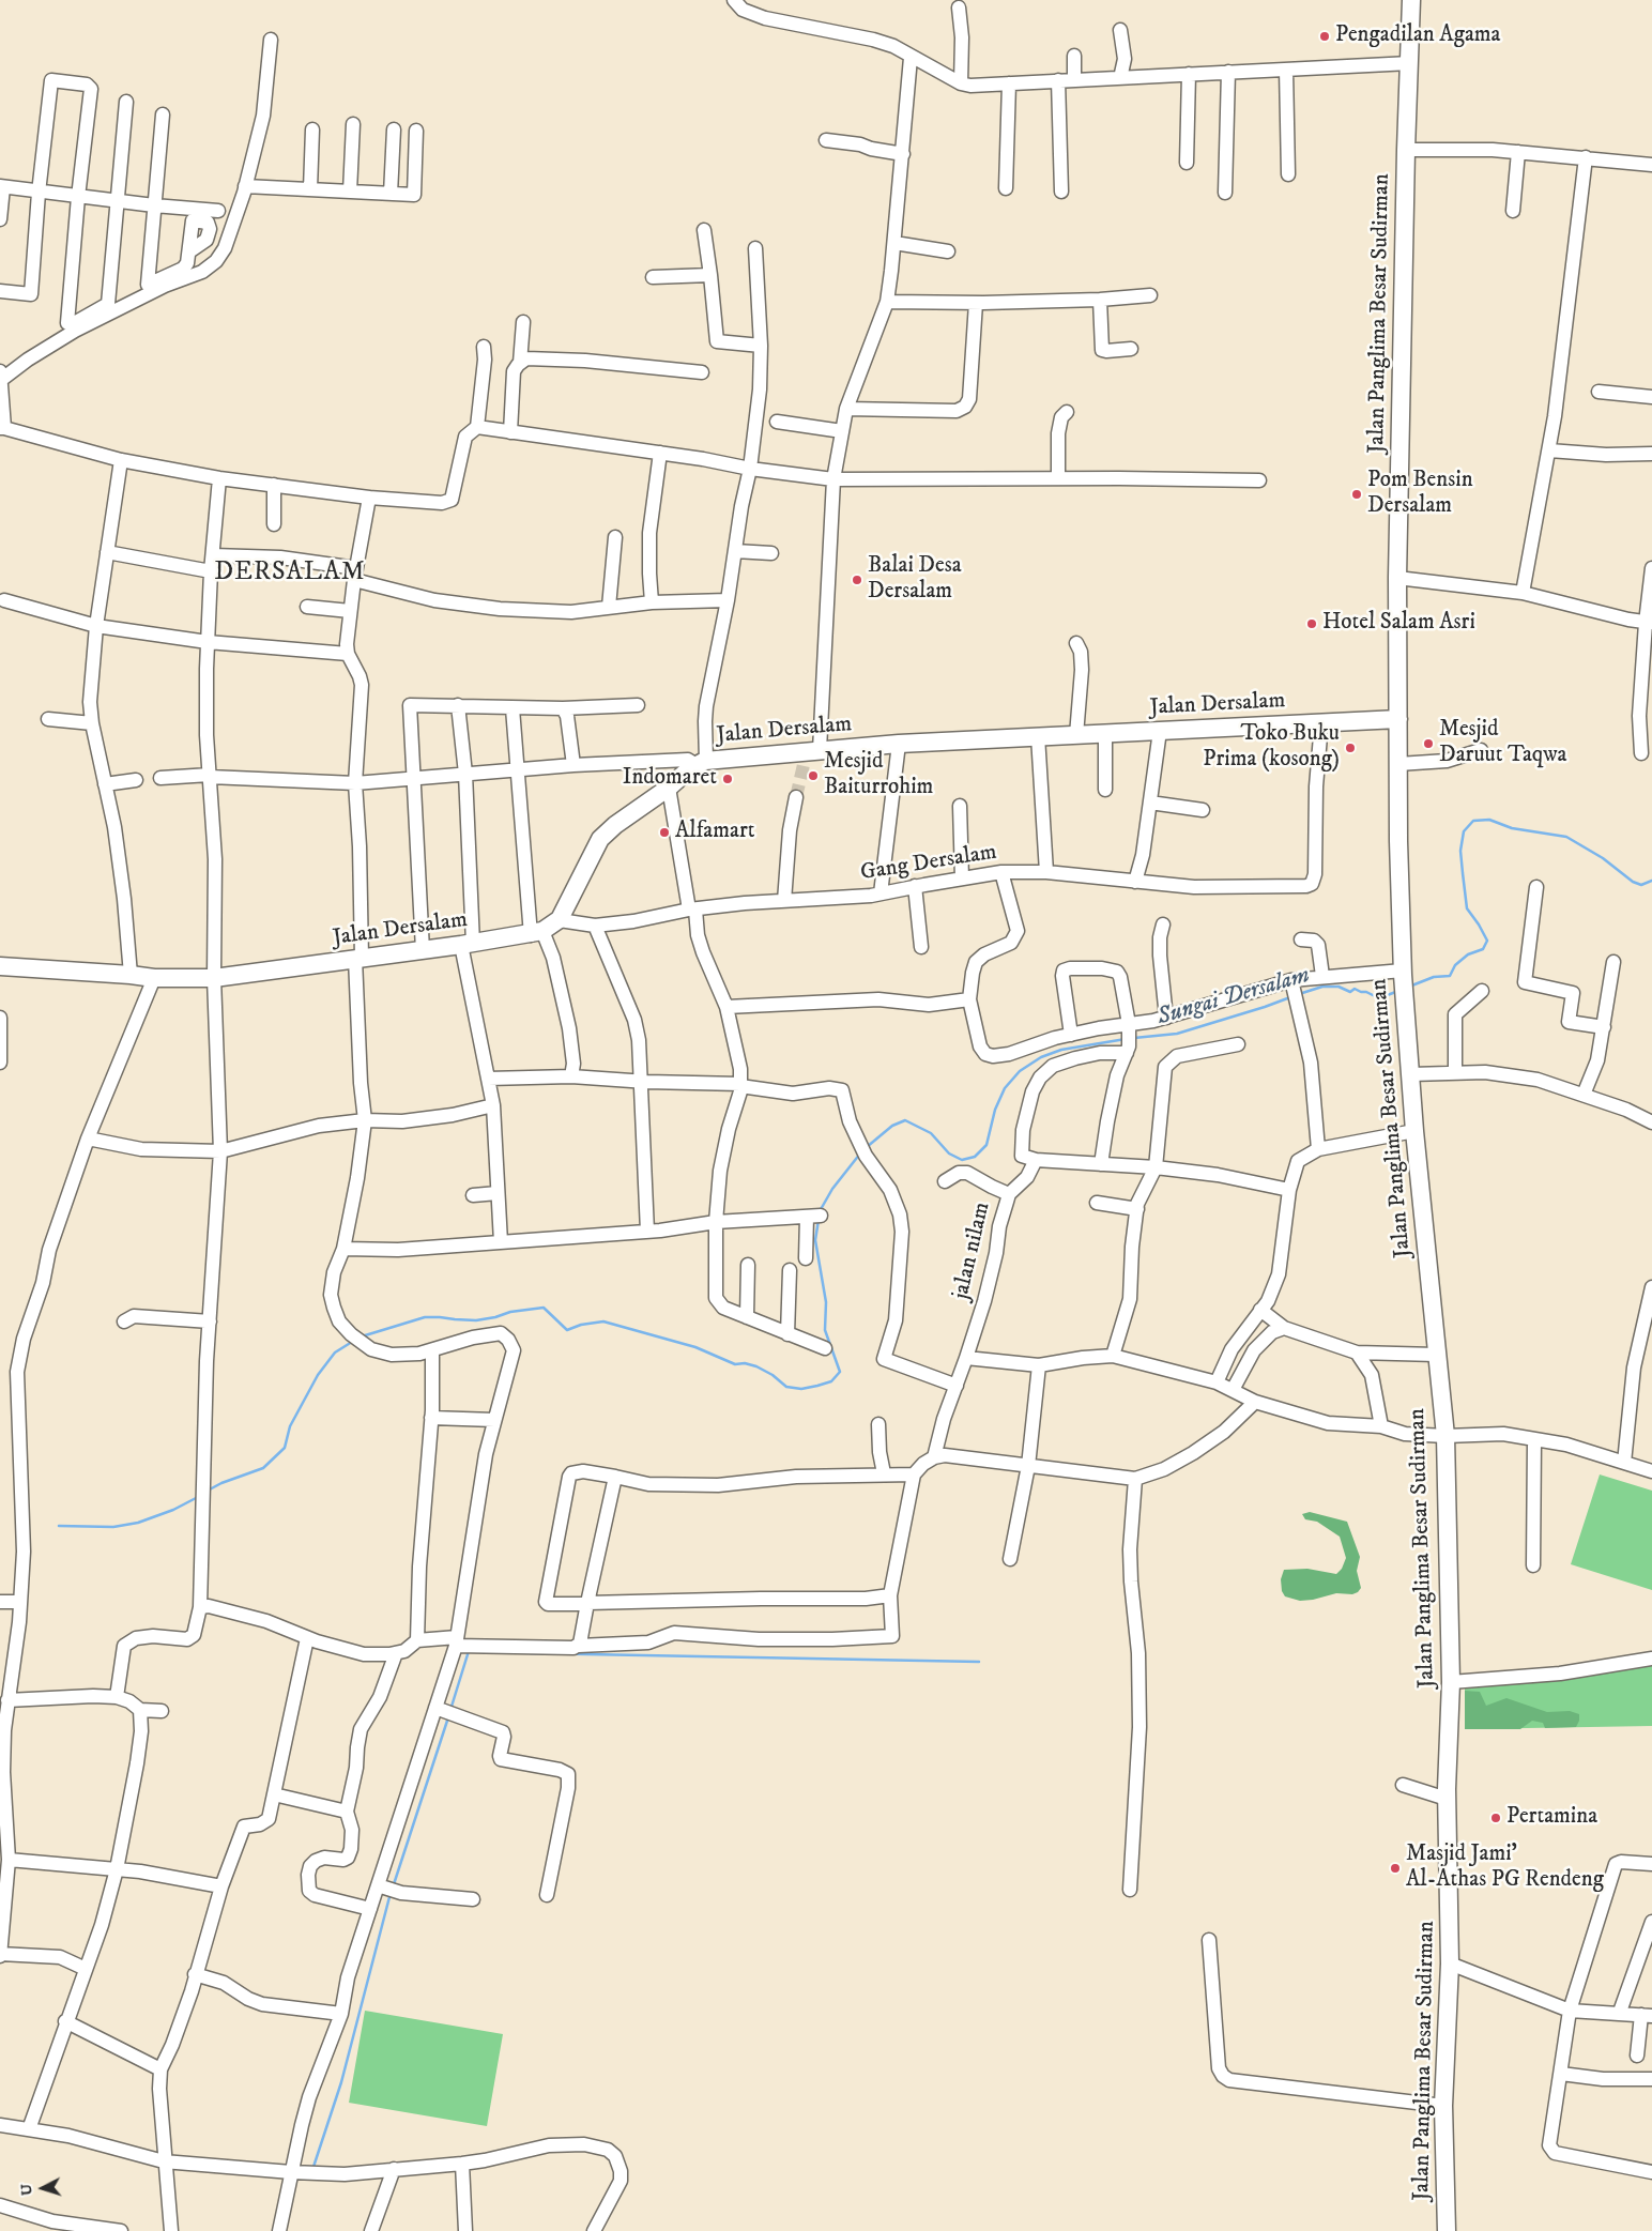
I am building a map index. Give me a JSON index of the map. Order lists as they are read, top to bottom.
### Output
{
  "streets": {
    "main road": ["Jalan Panglima Besar Sudirman", "Jalan Dersalam"],
    "street": ["Gang Dersalam", "jalan nilam"]
  },
  "crossings": [
    ["Jalan Panglima Besar Sudirman", "Jalan Dersalam"],
    ["Jalan Dersalam", "Gang Dersalam"]
  ],
  "districts": ["DERSALAM"],
  "water": ["Sungai Dersalam"],
  "places": [
    "Pengadilan Agama",
    "Pom Bensin Dersalam",
    "Balai Desa Dersalam",
    "Hotel Salam Asri",
    "Mesjid Daruut Taqwa",
    "Toko Buku Prima (kosong)",
    "Mesjid Baiturrohim",
    "Indomaret",
    "Alfamart",
    "Pertamina",
    "Masjid Jami' Al-Athas PG Rendeng"
  ],
  "north": "left"
}
